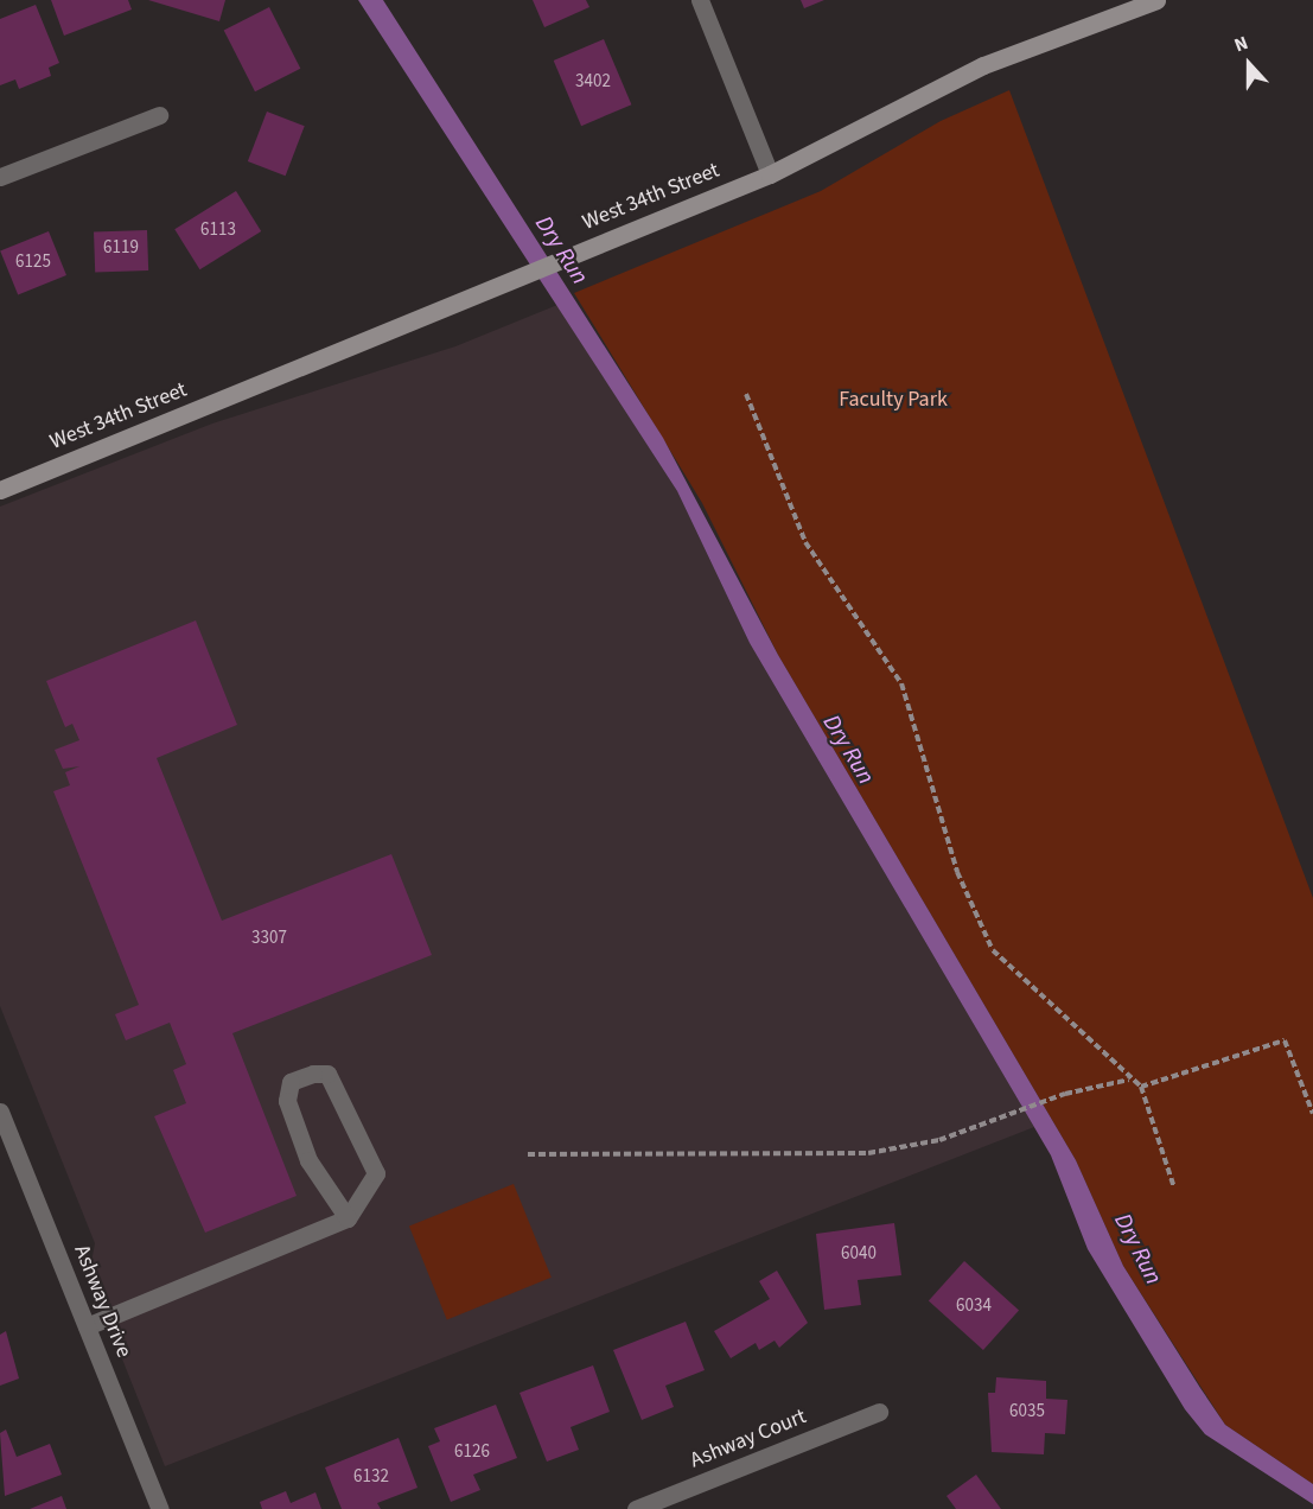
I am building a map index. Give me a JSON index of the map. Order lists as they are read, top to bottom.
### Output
{
  "streets": {
    "street": ["West 34th Street", "Ashway Drive", "Ashway Court"]
  },
  "water": ["Dry Run"],
  "parks": ["Faculty Park"],
  "house_numbers": [
    "3402",
    "6113",
    "6119",
    "6125",
    "3307",
    "6040",
    "6034",
    "6035",
    "6126",
    "6132"
  ],
  "north": "top"
}
